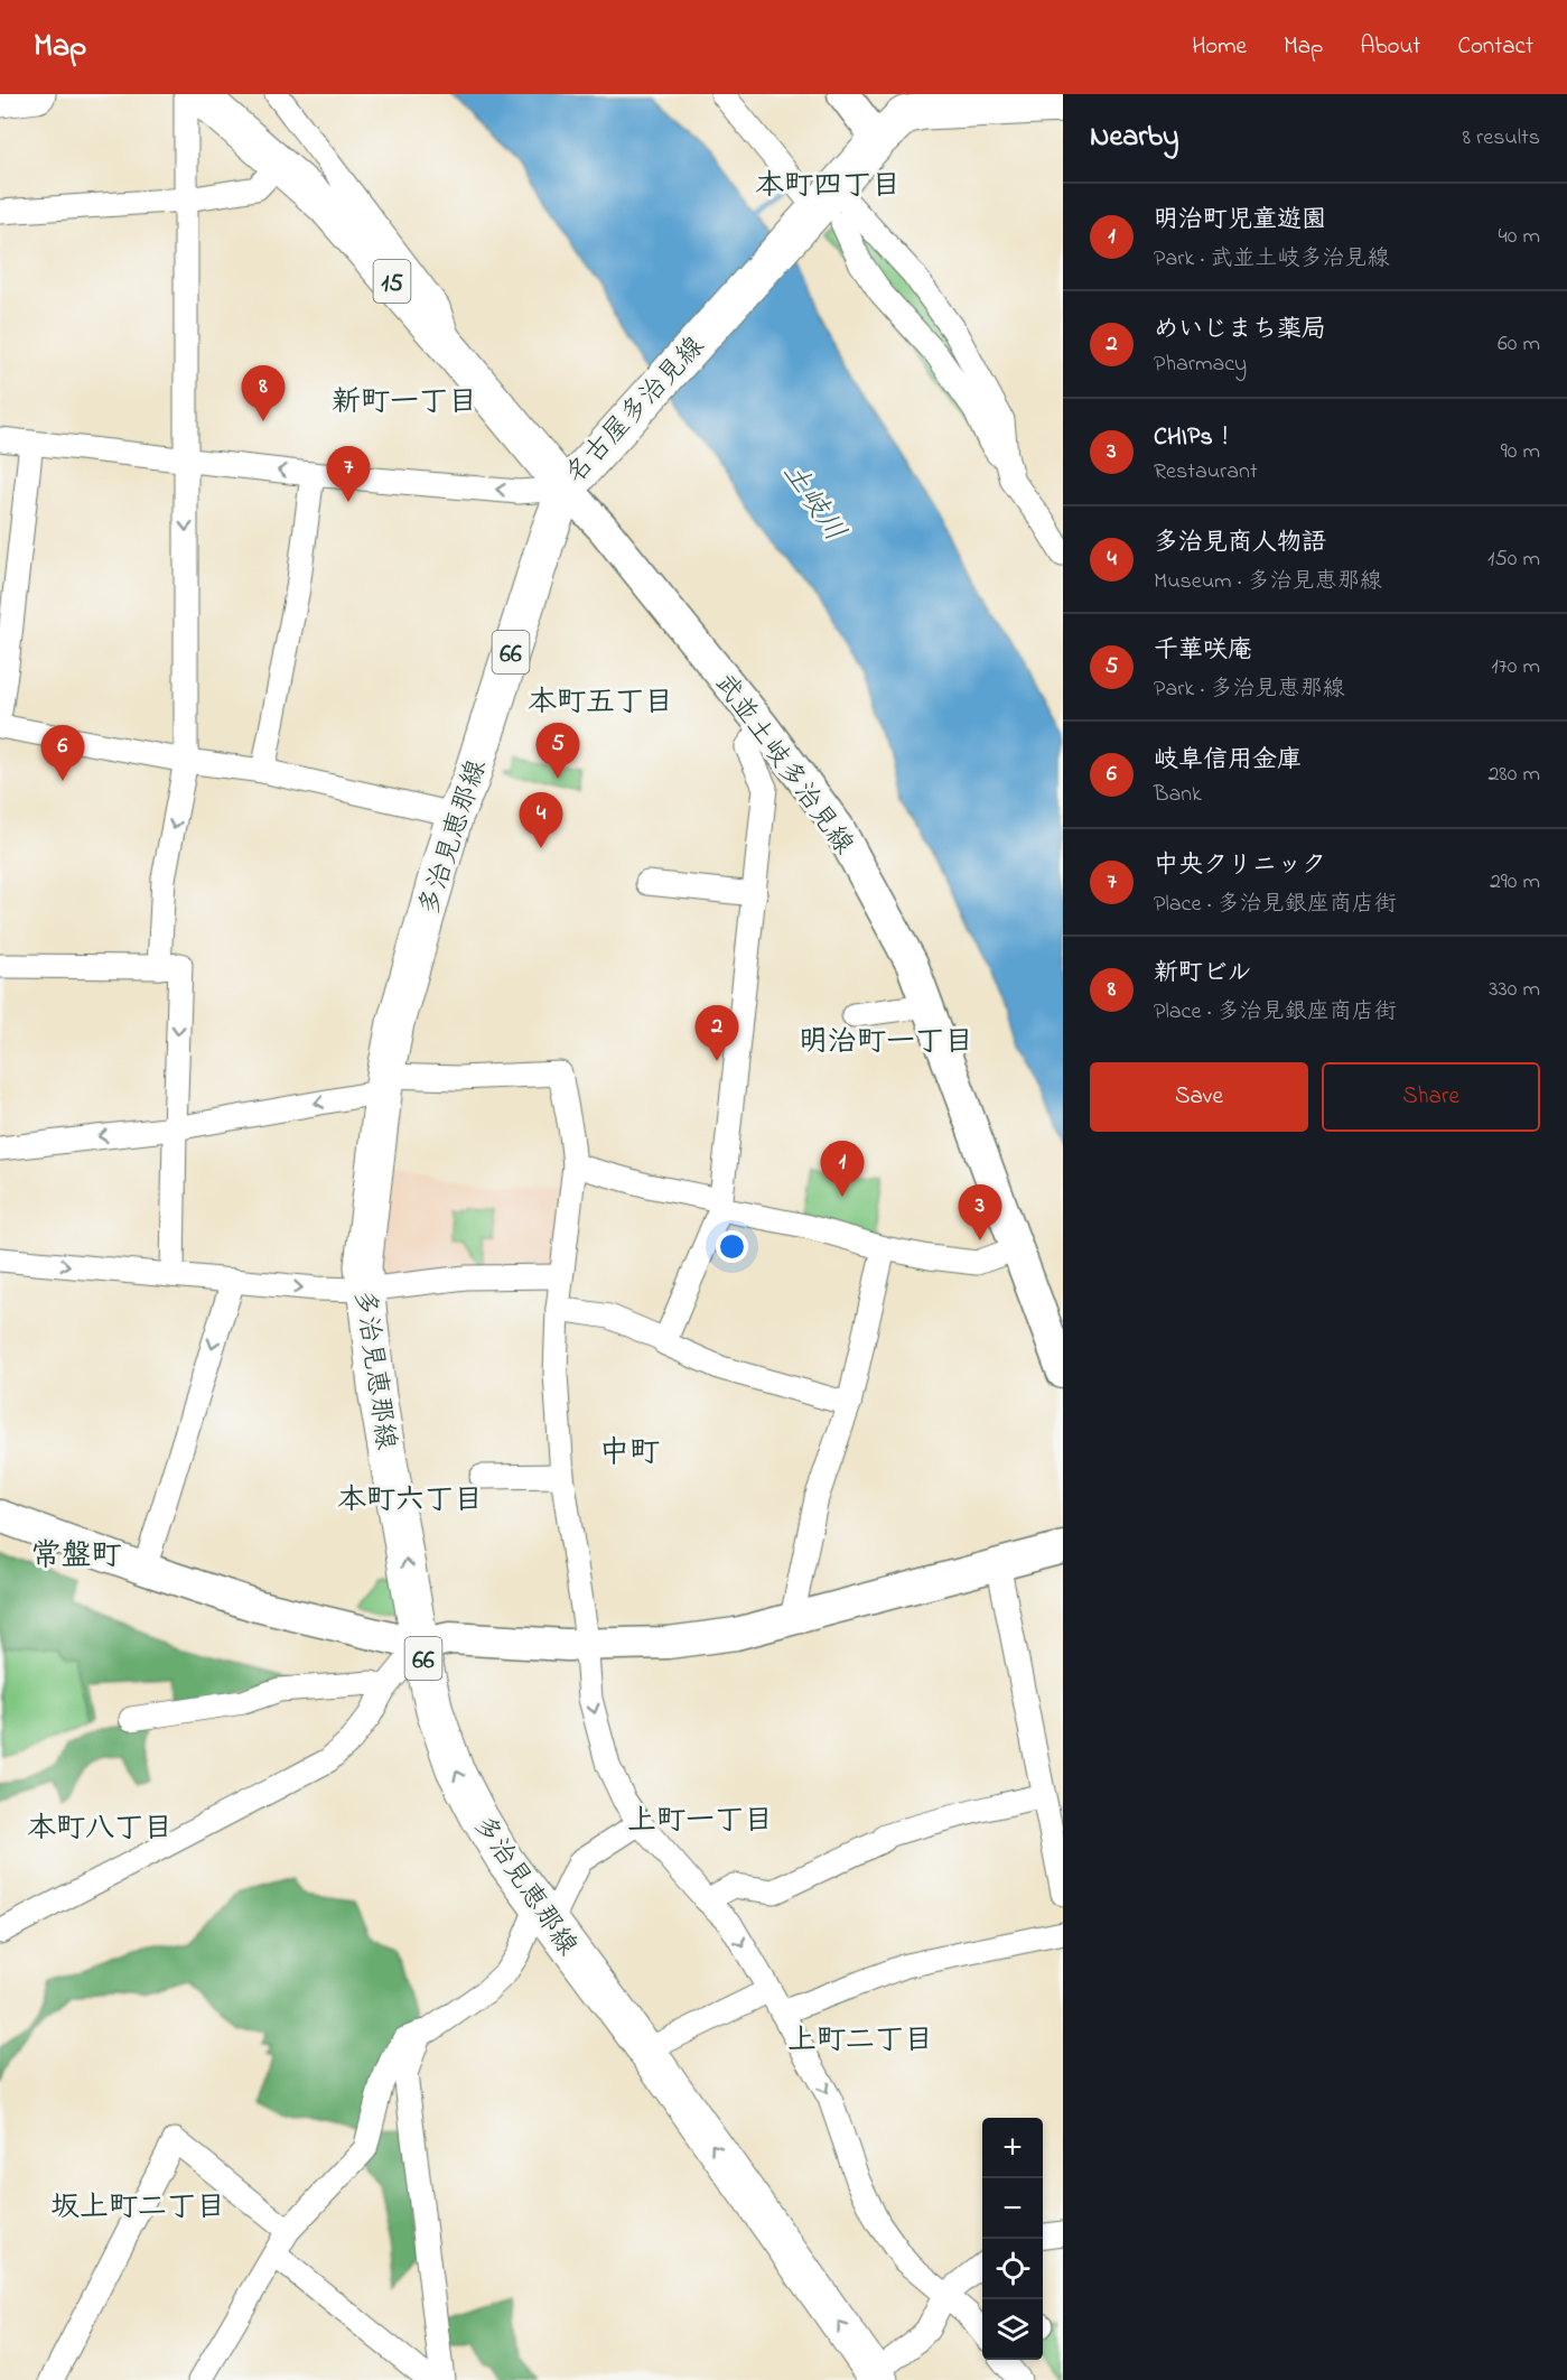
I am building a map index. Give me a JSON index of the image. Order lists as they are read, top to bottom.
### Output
{
  "streets": {
    "main road": [
      "15",
      "名古屋多治見線",
      "66",
      "多治見恵那線"
    ],
    "street": ["武並土岐多治見線"]
  },
  "crossings": [
    ["名古屋多治見線", "武並土岐多治見線"],
    ["名古屋多治見線", "多治見恵那線"],
    ["武並土岐多治見線", "多治見恵那線"]
  ],
  "one_way": ["多治見恵那線"],
  "districts": [
    "本町四丁目",
    "新町一丁目",
    "本町五丁目",
    "明治町一丁目",
    "中町",
    "本町六丁目",
    "常盤町",
    "上町一丁目",
    "本町八丁目",
    "上町二丁目",
    "坂上町二丁目"
  ],
  "water": ["土岐川"],
  "page": {
    "header": "Map",
    "nav": [
      "Home",
      "Map",
      "About",
      "Contact"
    ],
    "heading": ["Nearby", "8 results"],
    "list": [
      {
        "mark": "1",
        "name": "明治町児童遊園",
        "note": "Park · 武並土岐多治見線",
        "value": "40 m"
      },
      {
        "mark": "2",
        "name": "めいじまち薬局",
        "note": "Pharmacy",
        "value": "60 m"
      },
      {
        "mark": "3",
        "name": "CHIPs！",
        "note": "Restaurant",
        "value": "90 m"
      },
      {
        "mark": "4",
        "name": "多治見商人物語",
        "note": "Museum · 多治見恵那線",
        "value": "150 m"
      },
      {
        "mark": "5",
        "name": "千華咲庵",
        "note": "Park · 多治見恵那線",
        "value": "170 m"
      },
      {
        "mark": "6",
        "name": "岐阜信用金庫",
        "note": "Bank",
        "value": "280 m"
      },
      {
        "mark": "7",
        "name": "中央クリニック",
        "note": "Place · 多治見銀座商店街",
        "value": "290 m"
      },
      {
        "mark": "8",
        "name": "新町ビル",
        "note": "Place · 多治見銀座商店街",
        "value": "330 m"
      }
    ],
    "pins": [
      "8",
      "7",
      "5",
      "6",
      "4",
      "2",
      "1",
      "3"
    ],
    "buttons": ["Save", "Share"],
    "map_buttons": ["+", "−"]
  }
}
